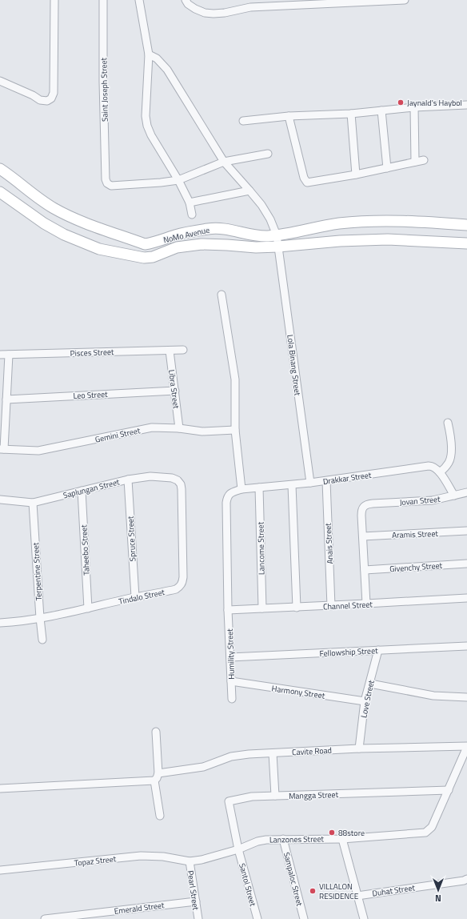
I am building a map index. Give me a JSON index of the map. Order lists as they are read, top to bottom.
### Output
{
  "streets": {
    "main road": ["NoMo Avenue"],
    "street": [
      "Saint Joseph Street",
      "Pisces Street",
      "Lola Binang Street",
      "Libra Street",
      "Leo Street",
      "Gemini Street",
      "Drakkar Street",
      "Saplungan Street",
      "Jovan Street",
      "Aramis Street",
      "Spruce Street",
      "Anais Street",
      "Lancome Street",
      "Taheebo Street",
      "Givenchy Street",
      "Terpentine Street",
      "Tindalo Street",
      "Channel Street",
      "Fellowship Street",
      "Humility Street",
      "Harmony Street",
      "Love Street",
      "Cavite Road",
      "Mangga Street",
      "Lanzones Street",
      "Topaz Street",
      "Sampaloc Street",
      "Santol Street",
      "Pearl Street",
      "Duhat Street",
      "Emerald Street"
    ]
  },
  "crossings": [
    ["NoMo Avenue", "Lola Binang Street"],
    ["Pisces Street", "Libra Street"],
    ["Lola Binang Street", "Drakkar Street"],
    ["Libra Street", "Leo Street"],
    ["Libra Street", "Gemini Street"],
    ["Drakkar Street", "Anais Street"],
    ["Drakkar Street", "Lancome Street"],
    ["Drakkar Street", "Channel Street"],
    ["Drakkar Street", "Humility Street"],
    ["Saplungan Street", "Spruce Street"],
    ["Saplungan Street", "Taheebo Street"],
    ["Saplungan Street", "Terpentine Street"],
    ["Saplungan Street", "Tindalo Street"],
    ["Jovan Street", "Aramis Street"],
    ["Spruce Street", "Tindalo Street"],
    ["Anais Street", "Channel Street"],
    ["Lancome Street", "Channel Street"],
    ["Taheebo Street", "Tindalo Street"],
    ["Terpentine Street", "Tindalo Street"],
    ["Channel Street", "Humility Street"],
    ["Fellowship Street", "Humility Street"],
    ["Fellowship Street", "Love Street"],
    ["Humility Street", "Harmony Street"],
    ["Harmony Street", "Love Street"],
    ["Love Street", "Cavite Road"],
    ["Cavite Road", "Lanzones Street"],
    ["Mangga Street", "Lanzones Street"],
    ["Mangga Street", "Santol Street"],
    ["Lanzones Street", "Topaz Street"],
    ["Lanzones Street", "Sampaloc Street"],
    ["Lanzones Street", "Santol Street"],
    ["Lanzones Street", "Pearl Street"],
    ["Topaz Street", "Pearl Street"],
    ["Pearl Street", "Emerald Street"]
  ],
  "places": ["Jaynald's Haybol", "88store", "VILLALON RESIDENCE"],
  "north": "bottom"
}
